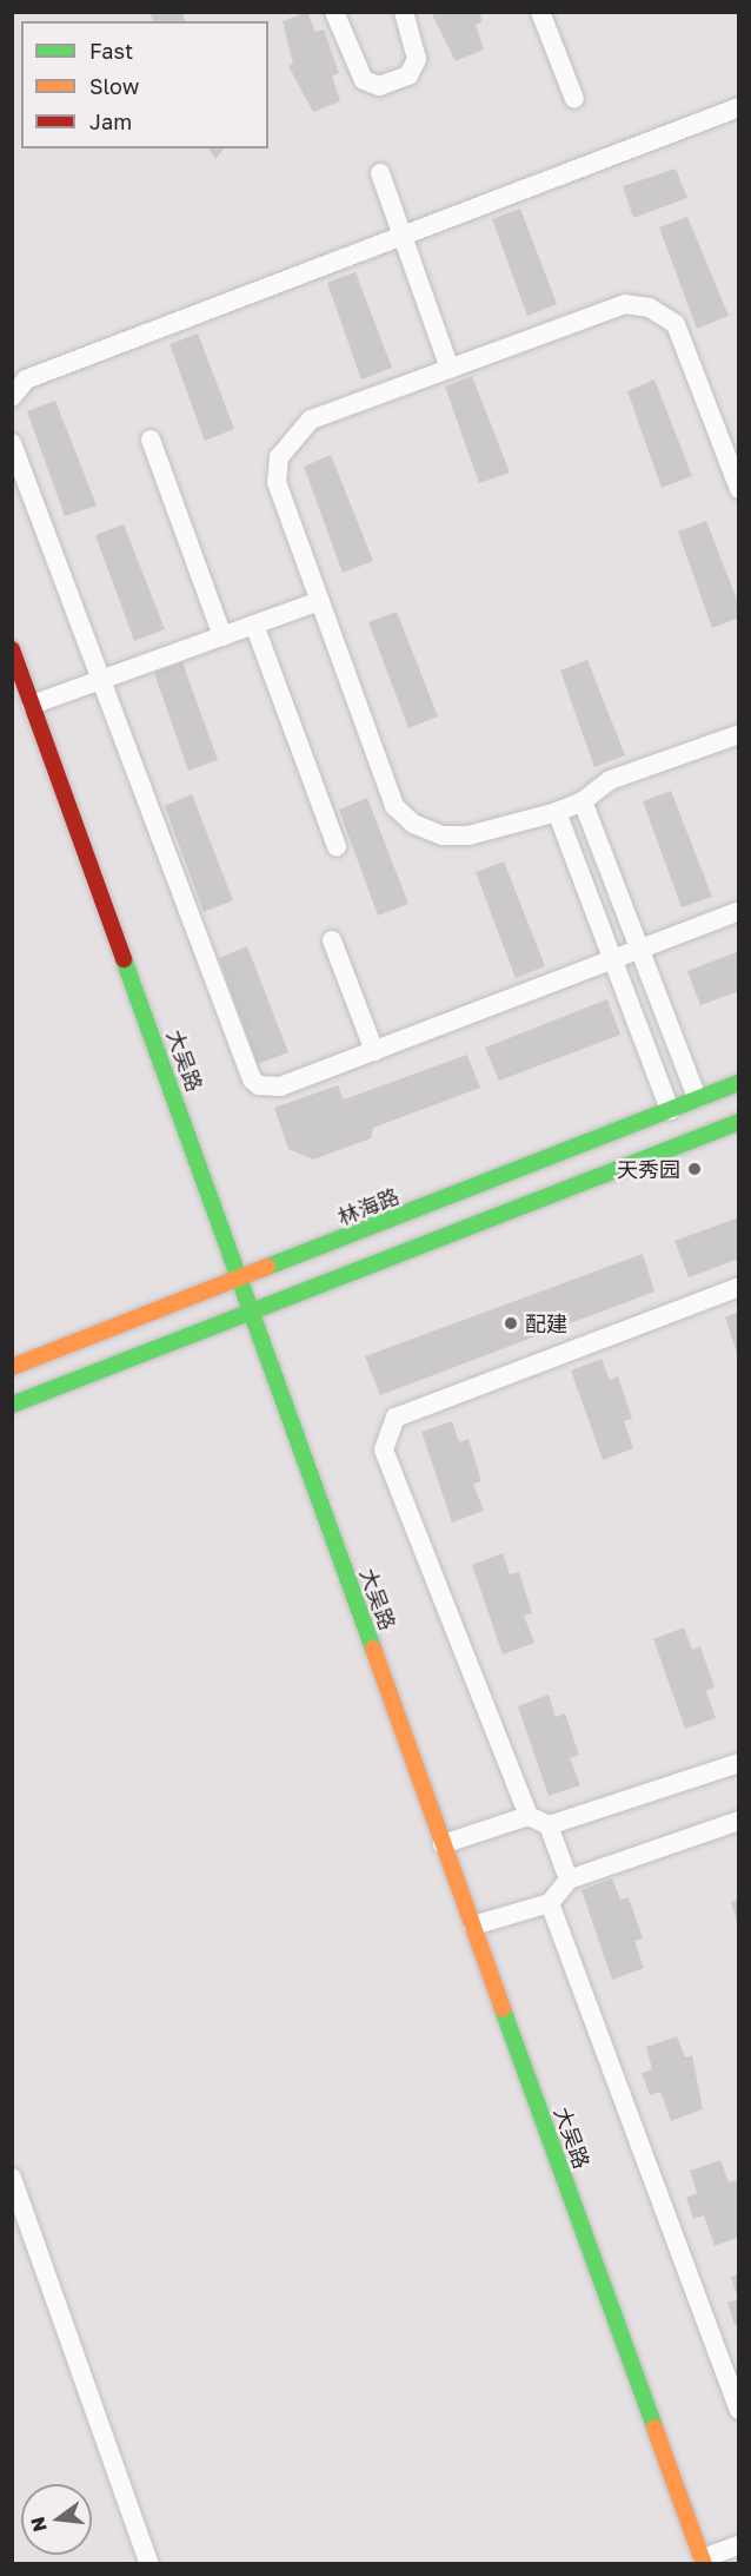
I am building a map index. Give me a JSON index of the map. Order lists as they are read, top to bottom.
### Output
{
  "streets": {
    "street": ["大吴路", "林海路"]
  },
  "crossings": [
    ["大吴路", "林海路"]
  ],
  "places": ["天秀园", "配建"],
  "legend": ["Fast", "Slow", "Jam"],
  "north": "left"
}
